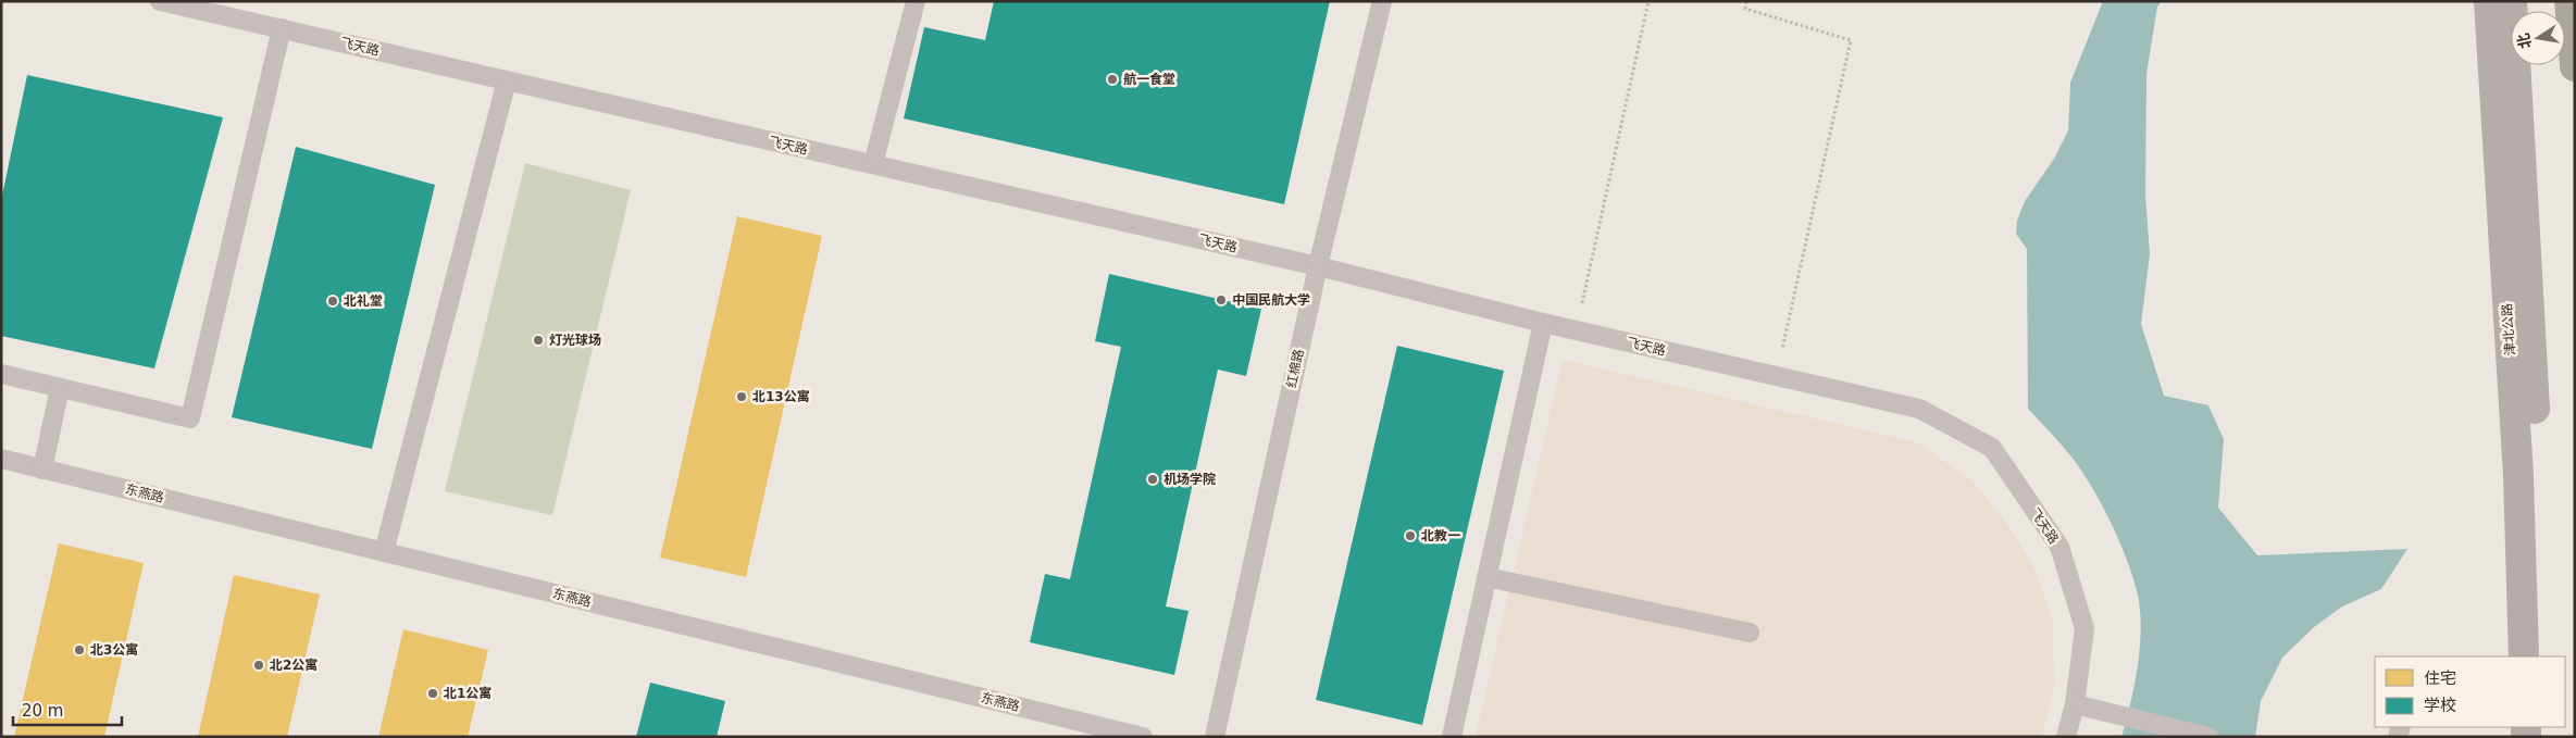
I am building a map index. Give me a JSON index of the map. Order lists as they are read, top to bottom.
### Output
{
  "streets": {
    "main road": ["津北公路"],
    "lane": ["飞天路", "红棉路", "东燕路"]
  },
  "crossings": [
    ["飞天路", "红棉路"]
  ],
  "places": [
    "航一食堂",
    "中国民航大学",
    "北礼堂",
    "灯光球场",
    "北13公寓",
    "机场学院",
    "北教一",
    "北3公寓",
    "北2公寓",
    "北1公寓"
  ],
  "legend": ["住宅", "学校"],
  "scale_bar": "20 m",
  "north": "left"
}
